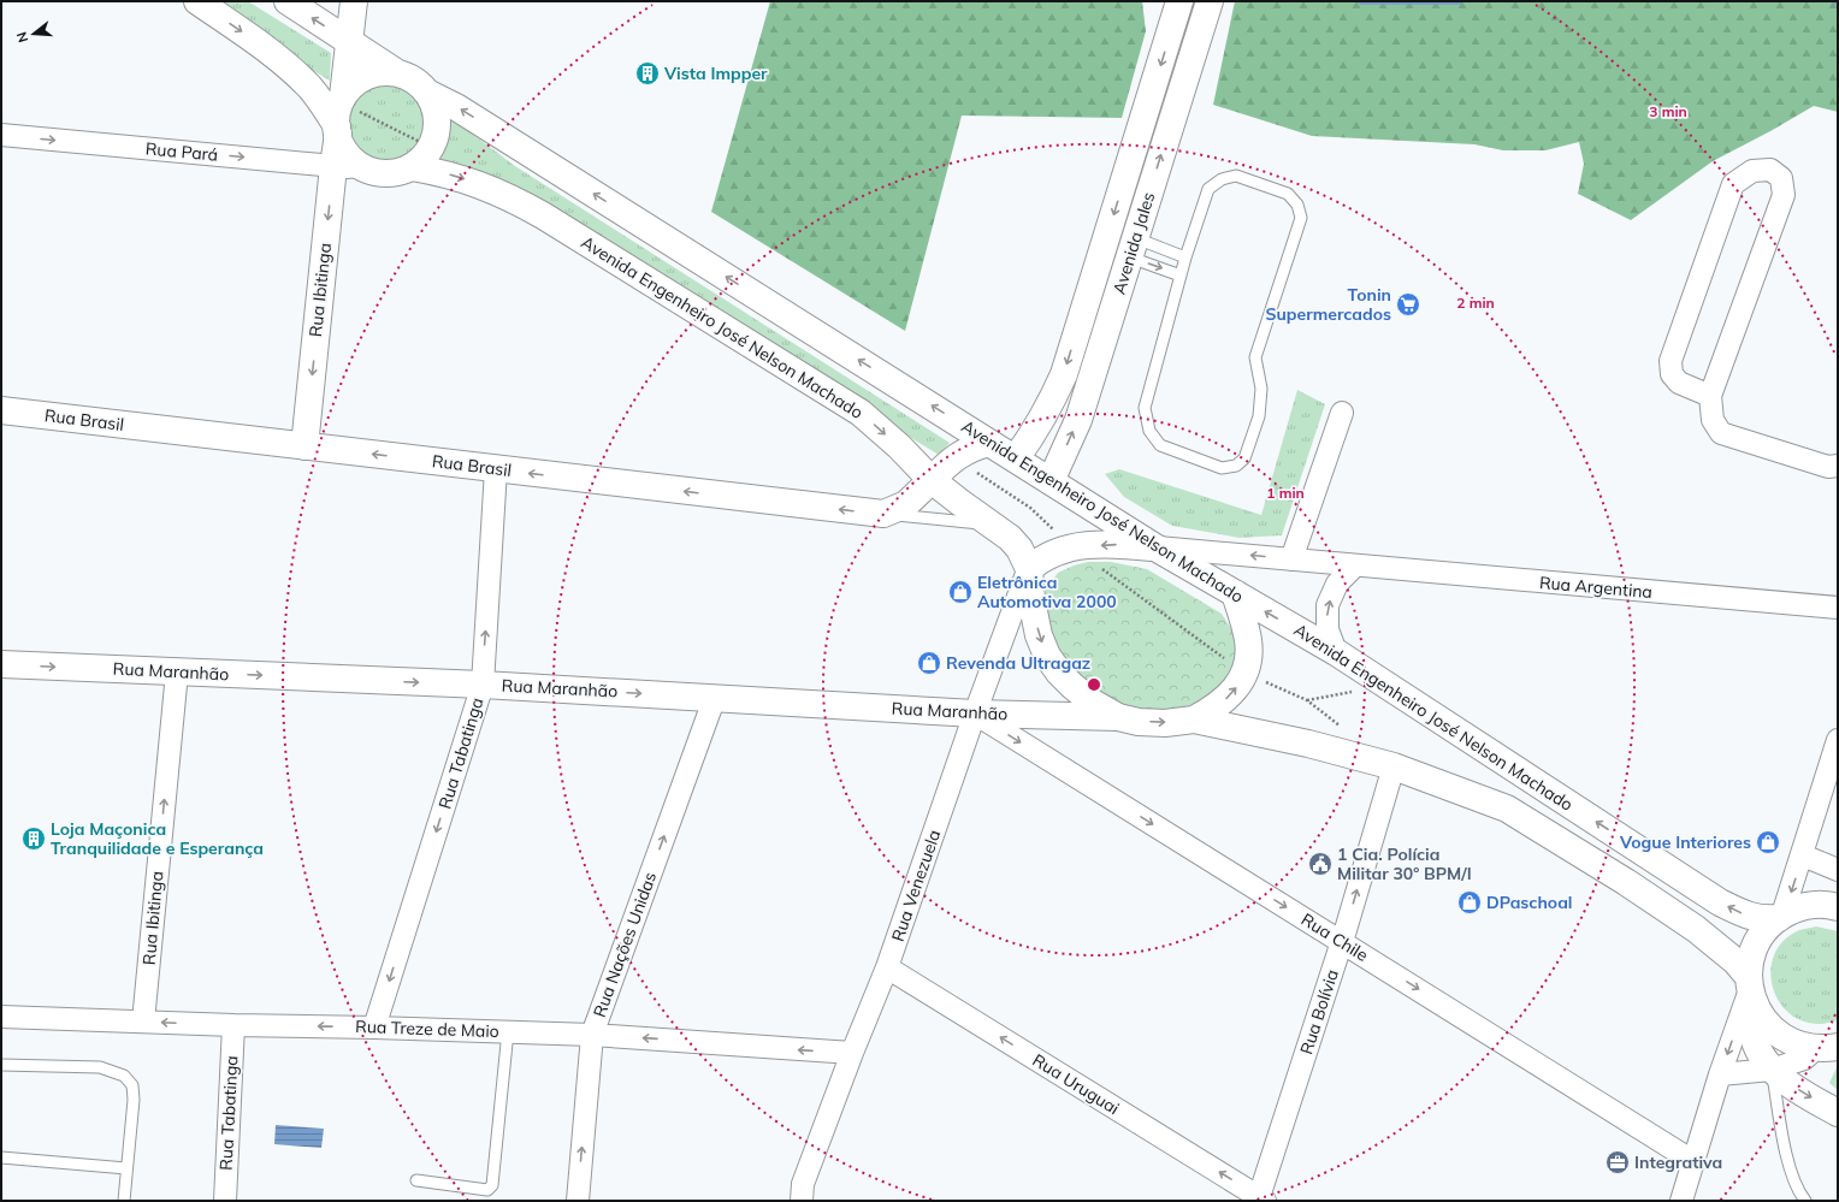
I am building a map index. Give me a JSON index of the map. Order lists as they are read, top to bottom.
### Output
{
  "streets": {
    "main road": [
      "Avenida Jales",
      "Rua Ibitinga",
      "Avenida Engenheiro José Nelson Machado",
      "Rua Brasil",
      "Rua Maranhão"
    ],
    "street": [
      "Rua Pará",
      "Rua Argentina",
      "Rua Tabatinga",
      "Rua Venezuela",
      "Rua Chile",
      "Rua Nações Unidas",
      "Rua Bolívia",
      "Rua Treze de Maio",
      "Rua Uruguai"
    ]
  },
  "crossings": [
    ["Rua Pará", "Rua Ibitinga"],
    ["Avenida Jales", "Avenida Engenheiro José Nelson Machado"],
    ["Rua Ibitinga", "Rua Brasil"],
    ["Rua Ibitinga", "Rua Maranhão"],
    ["Rua Ibitinga", "Rua Treze de Maio"],
    ["Avenida Engenheiro José Nelson Machado", "Rua Argentina"],
    ["Avenida Engenheiro José Nelson Machado", "Rua Maranhão"],
    ["Avenida Engenheiro José Nelson Machado", "Rua Venezuela"],
    ["Avenida Engenheiro José Nelson Machado", "Rua Bolívia"],
    ["Rua Brasil", "Rua Tabatinga"],
    ["Rua Maranhão", "Rua Tabatinga"],
    ["Rua Maranhão", "Rua Venezuela"],
    ["Rua Maranhão", "Rua Chile"],
    ["Rua Maranhão", "Rua Nações Unidas"],
    ["Rua Tabatinga", "Rua Treze de Maio"],
    ["Rua Venezuela", "Rua Chile"],
    ["Rua Venezuela", "Rua Treze de Maio"],
    ["Rua Venezuela", "Rua Uruguai"],
    ["Rua Chile", "Rua Bolívia"],
    ["Rua Nações Unidas", "Rua Treze de Maio"],
    ["Rua Bolívia", "Rua Uruguai"]
  ],
  "one_way": [
    "Rua Pará",
    "Rua Brasil",
    "Rua Maranhão",
    "Rua Chile",
    "Rua Nações Unidas",
    "Rua Bolívia",
    "Rua Treze de Maio",
    "Rua Uruguai"
  ],
  "places": {
    "building": ["Vista Impper", "Loja Maçonica Tranquilidade e Esperança"],
    "supermarket": ["Tonin Supermercados"],
    "shop": [
      "Eletrônica Automotiva 2000",
      "Revenda Ultragaz",
      "Vogue Interiores",
      "DPaschoal"
    ],
    "public building": ["1 Cia. Polícia Militar 30º BPM/I"],
    "office": ["Integrativa"]
  },
  "north": "left",
  "rings": ["3 min", "2 min", "1 min"]
}
